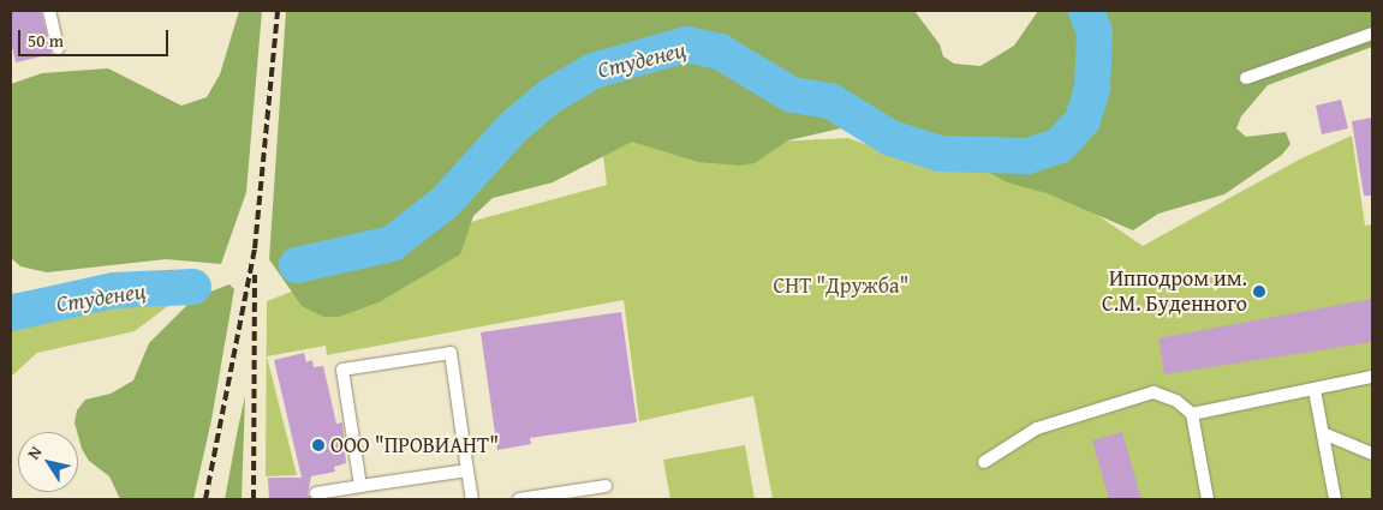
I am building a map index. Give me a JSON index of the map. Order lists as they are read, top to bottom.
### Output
{
  "water": ["Студенец"],
  "parks": ["СНТ \"Дружба\""],
  "places": ["Ипподром им. С.М. Буденного", "ООО \"ПРОВИАНТ\""],
  "scale_bar": "50 m",
  "north": "top left"
}
